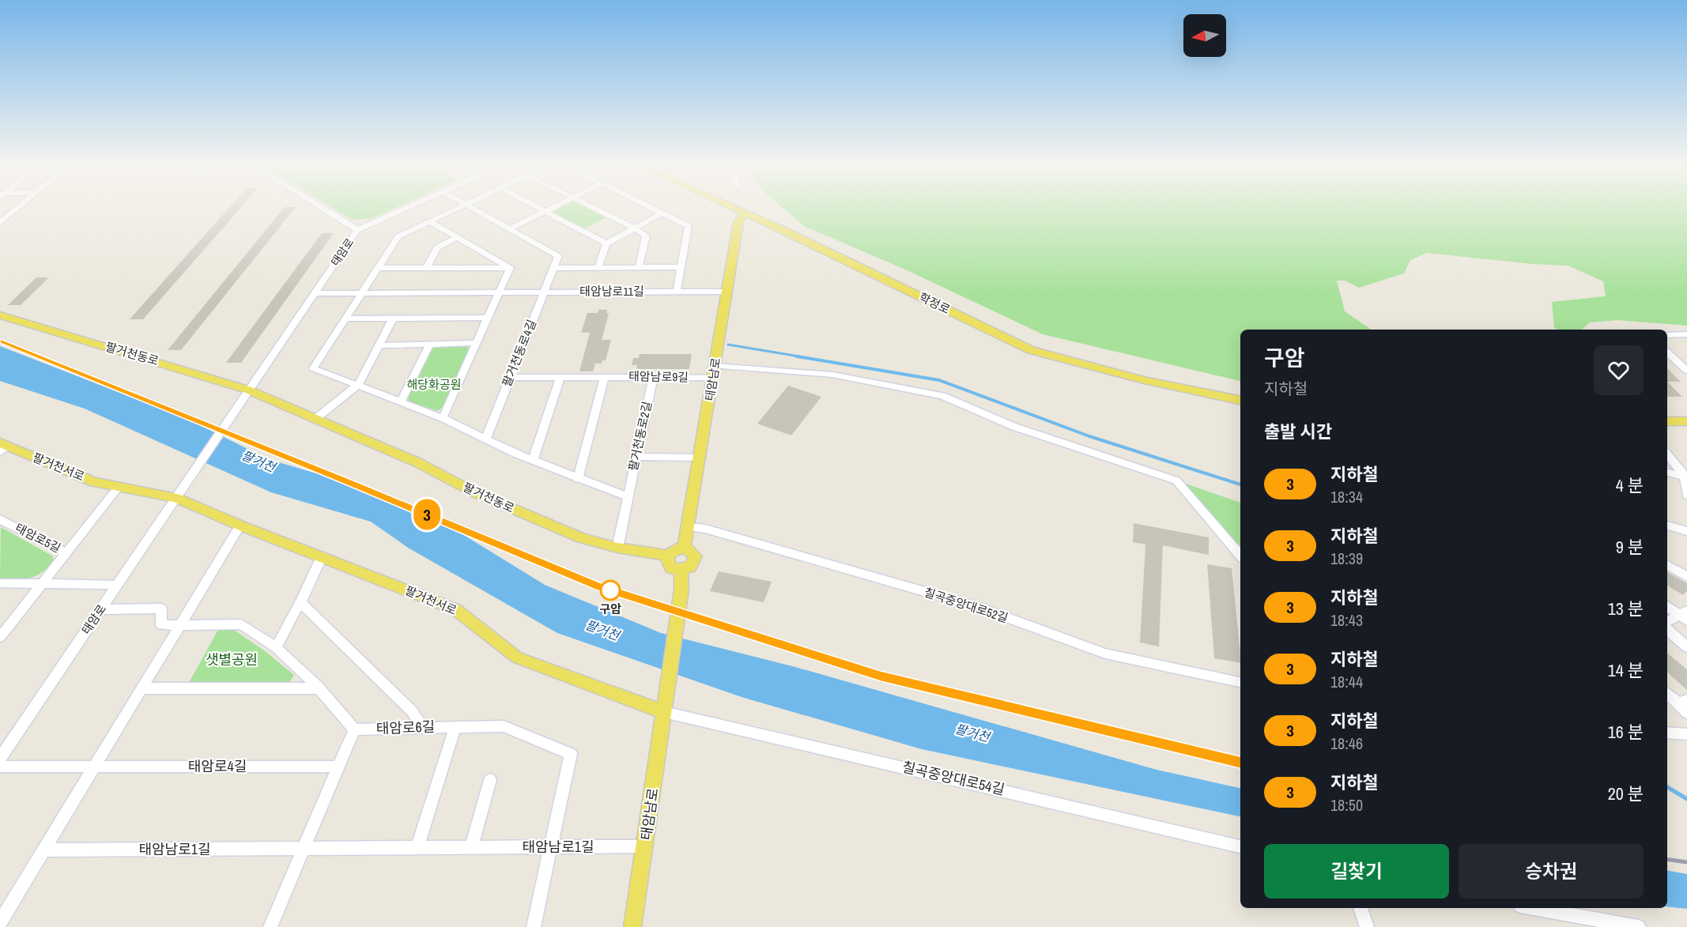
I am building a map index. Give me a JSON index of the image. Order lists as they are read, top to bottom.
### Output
{
  "streets": {
    "main road": [
      "학정로",
      "팔거천동로",
      "태암남로",
      "팔거천서로"
    ],
    "street": [
      "태암로",
      "태암남로11길",
      "팔거천동로4길",
      "태암남로9길",
      "팔거천동로2길",
      "태암로5길",
      "칠곡중앙대로52길",
      "태암로6길",
      "태암로4길",
      "칠곡중앙대로54길",
      "태암남로1길"
    ]
  },
  "crossings": [
    ["태암로", "태암남로11길"],
    ["태암로", "팔거천동로"],
    ["태암로", "팔거천서로"],
    ["태암남로11길", "팔거천동로4길"],
    ["태암남로11길", "태암남로"],
    ["학정로", "태암남로"],
    ["팔거천동로4길", "태암남로9길"],
    ["팔거천동로", "태암남로"],
    ["팔거천동로", "팔거천동로2길"],
    ["태암남로9길", "태암남로"],
    ["태암남로9길", "팔거천동로2길"],
    ["태암남로", "팔거천서로"],
    ["태암남로", "칠곡중앙대로52길"],
    ["태암남로", "칠곡중앙대로54길"],
    ["태암남로", "태암남로1길"],
    ["팔거천서로", "칠곡중앙대로54길"],
    ["태암로6길", "태암남로1길"]
  ],
  "water": ["팔거천"],
  "parks": ["해당화공원", "샛별공원"],
  "places": ["구암"],
  "lines": ["metro line 3"],
  "north": "left",
  "page": {
    "on_map": "3",
    "heading": [
      ["구암", "지하철"],
      "출발 시간"
    ],
    "list": [
      {
        "mark": "3",
        "name": "지하철",
        "note": "18:34",
        "value": "4 분"
      },
      {
        "mark": "3",
        "name": "지하철",
        "note": "18:39",
        "value": "9 분"
      },
      {
        "mark": "3",
        "name": "지하철",
        "note": "18:43",
        "value": "13 분"
      },
      {
        "mark": "3",
        "name": "지하철",
        "note": "18:44",
        "value": "14 분"
      },
      {
        "mark": "3",
        "name": "지하철",
        "note": "18:46",
        "value": "16 분"
      },
      {
        "mark": "3",
        "name": "지하철",
        "note": "18:50",
        "value": "20 분"
      }
    ],
    "buttons": ["길찾기", "승차권"]
  }
}
